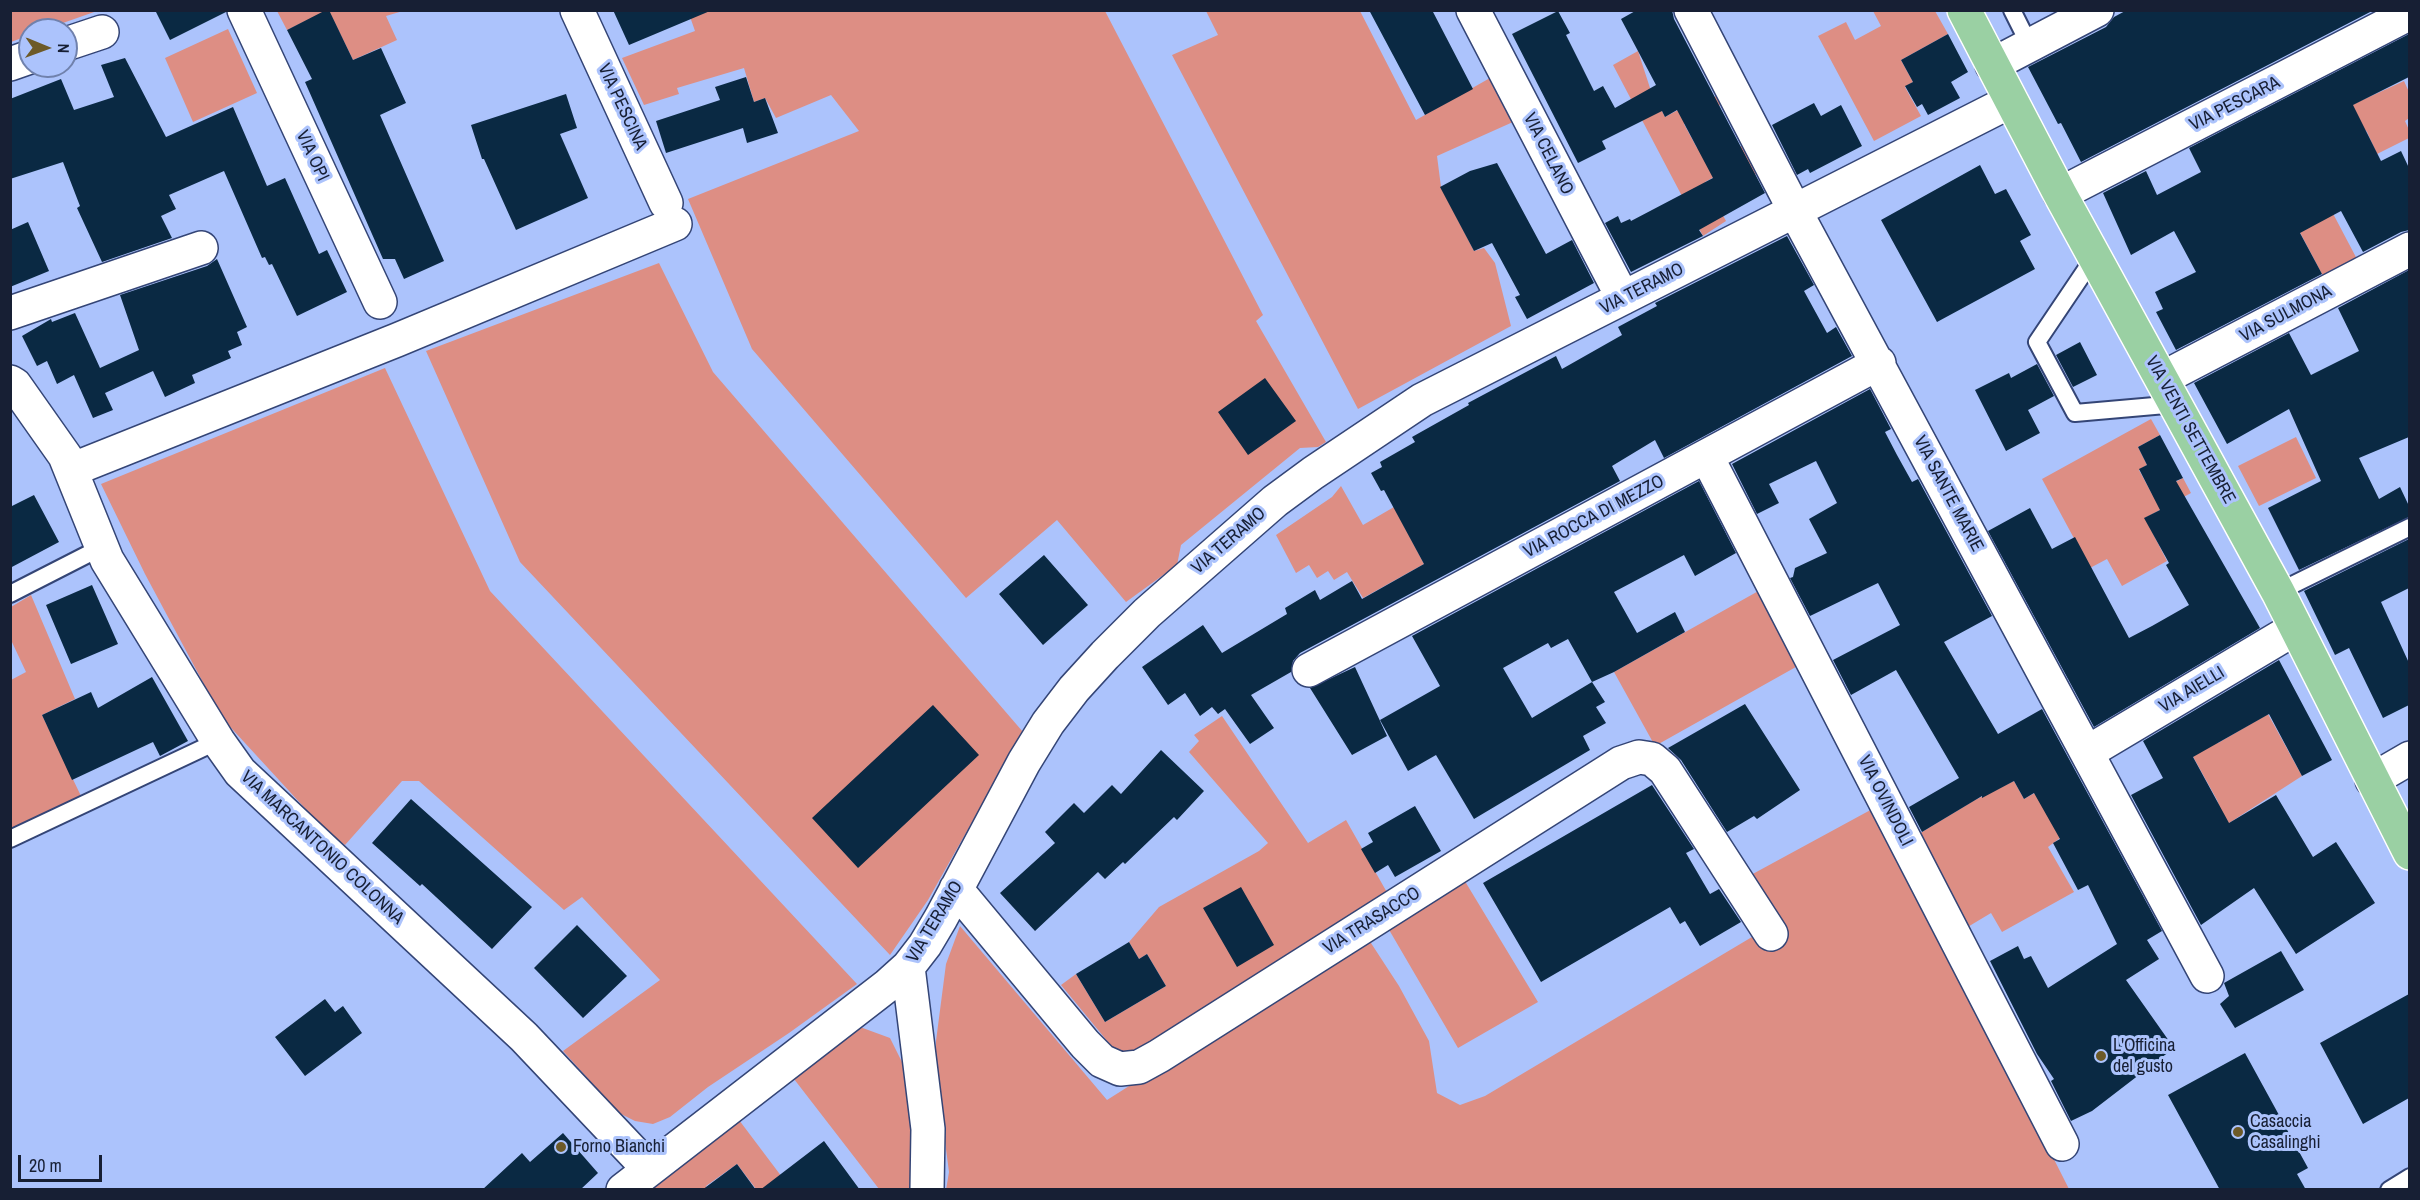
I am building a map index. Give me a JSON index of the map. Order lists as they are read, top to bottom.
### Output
{
  "streets": {
    "main road": ["VIA VENTI SETTEMBRE"],
    "street": [
      "VIA PESCARA",
      "VIA PESCINA",
      "VIA CELANO",
      "VIA OPI",
      "VIA TERAMO",
      "VIA SULMONA",
      "VIA SANTE MARIE",
      "VIA ROCCA DI MEZZO",
      "VIA AIELLI",
      "VIA OVINDOLI",
      "VIA MARCANTONIO COLONNA",
      "VIA TRASACCO"
    ]
  },
  "crossings": [
    ["VIA PESCARA", "VIA VENTI SETTEMBRE"],
    ["VIA PESCINA", "VIA MARCANTONIO COLONNA"],
    ["VIA CELANO", "VIA TERAMO"],
    ["VIA TERAMO", "VIA VENTI SETTEMBRE"],
    ["VIA TERAMO", "VIA SANTE MARIE"],
    ["VIA TERAMO", "VIA MARCANTONIO COLONNA"],
    ["VIA TERAMO", "VIA TRASACCO"],
    ["VIA SULMONA", "VIA VENTI SETTEMBRE"],
    ["VIA VENTI SETTEMBRE", "VIA AIELLI"],
    ["VIA SANTE MARIE", "VIA ROCCA DI MEZZO"],
    ["VIA SANTE MARIE", "VIA AIELLI"],
    ["VIA ROCCA DI MEZZO", "VIA OVINDOLI"]
  ],
  "places": ["L'Officina del gusto", "Casaccia Casalinghi", "Forno Bianchi"],
  "scale_bar": "20 m",
  "north": "right"
}
